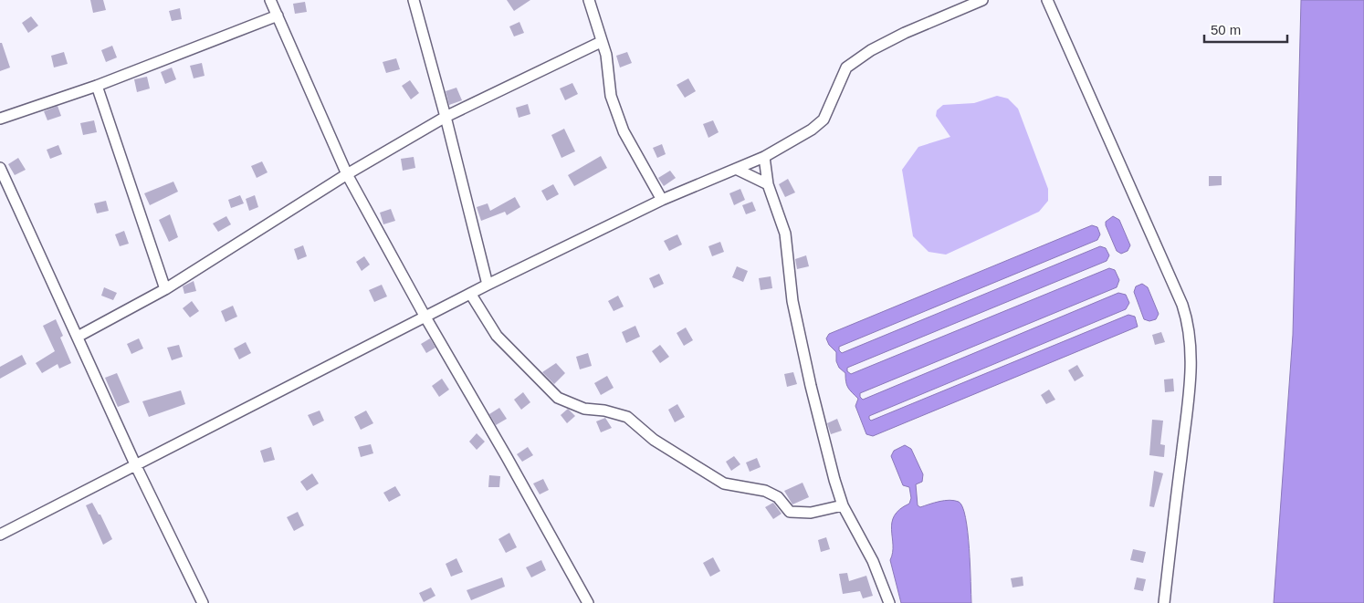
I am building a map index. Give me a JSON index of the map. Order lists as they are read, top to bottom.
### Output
{
  "scale_bar": "50 m"
}
